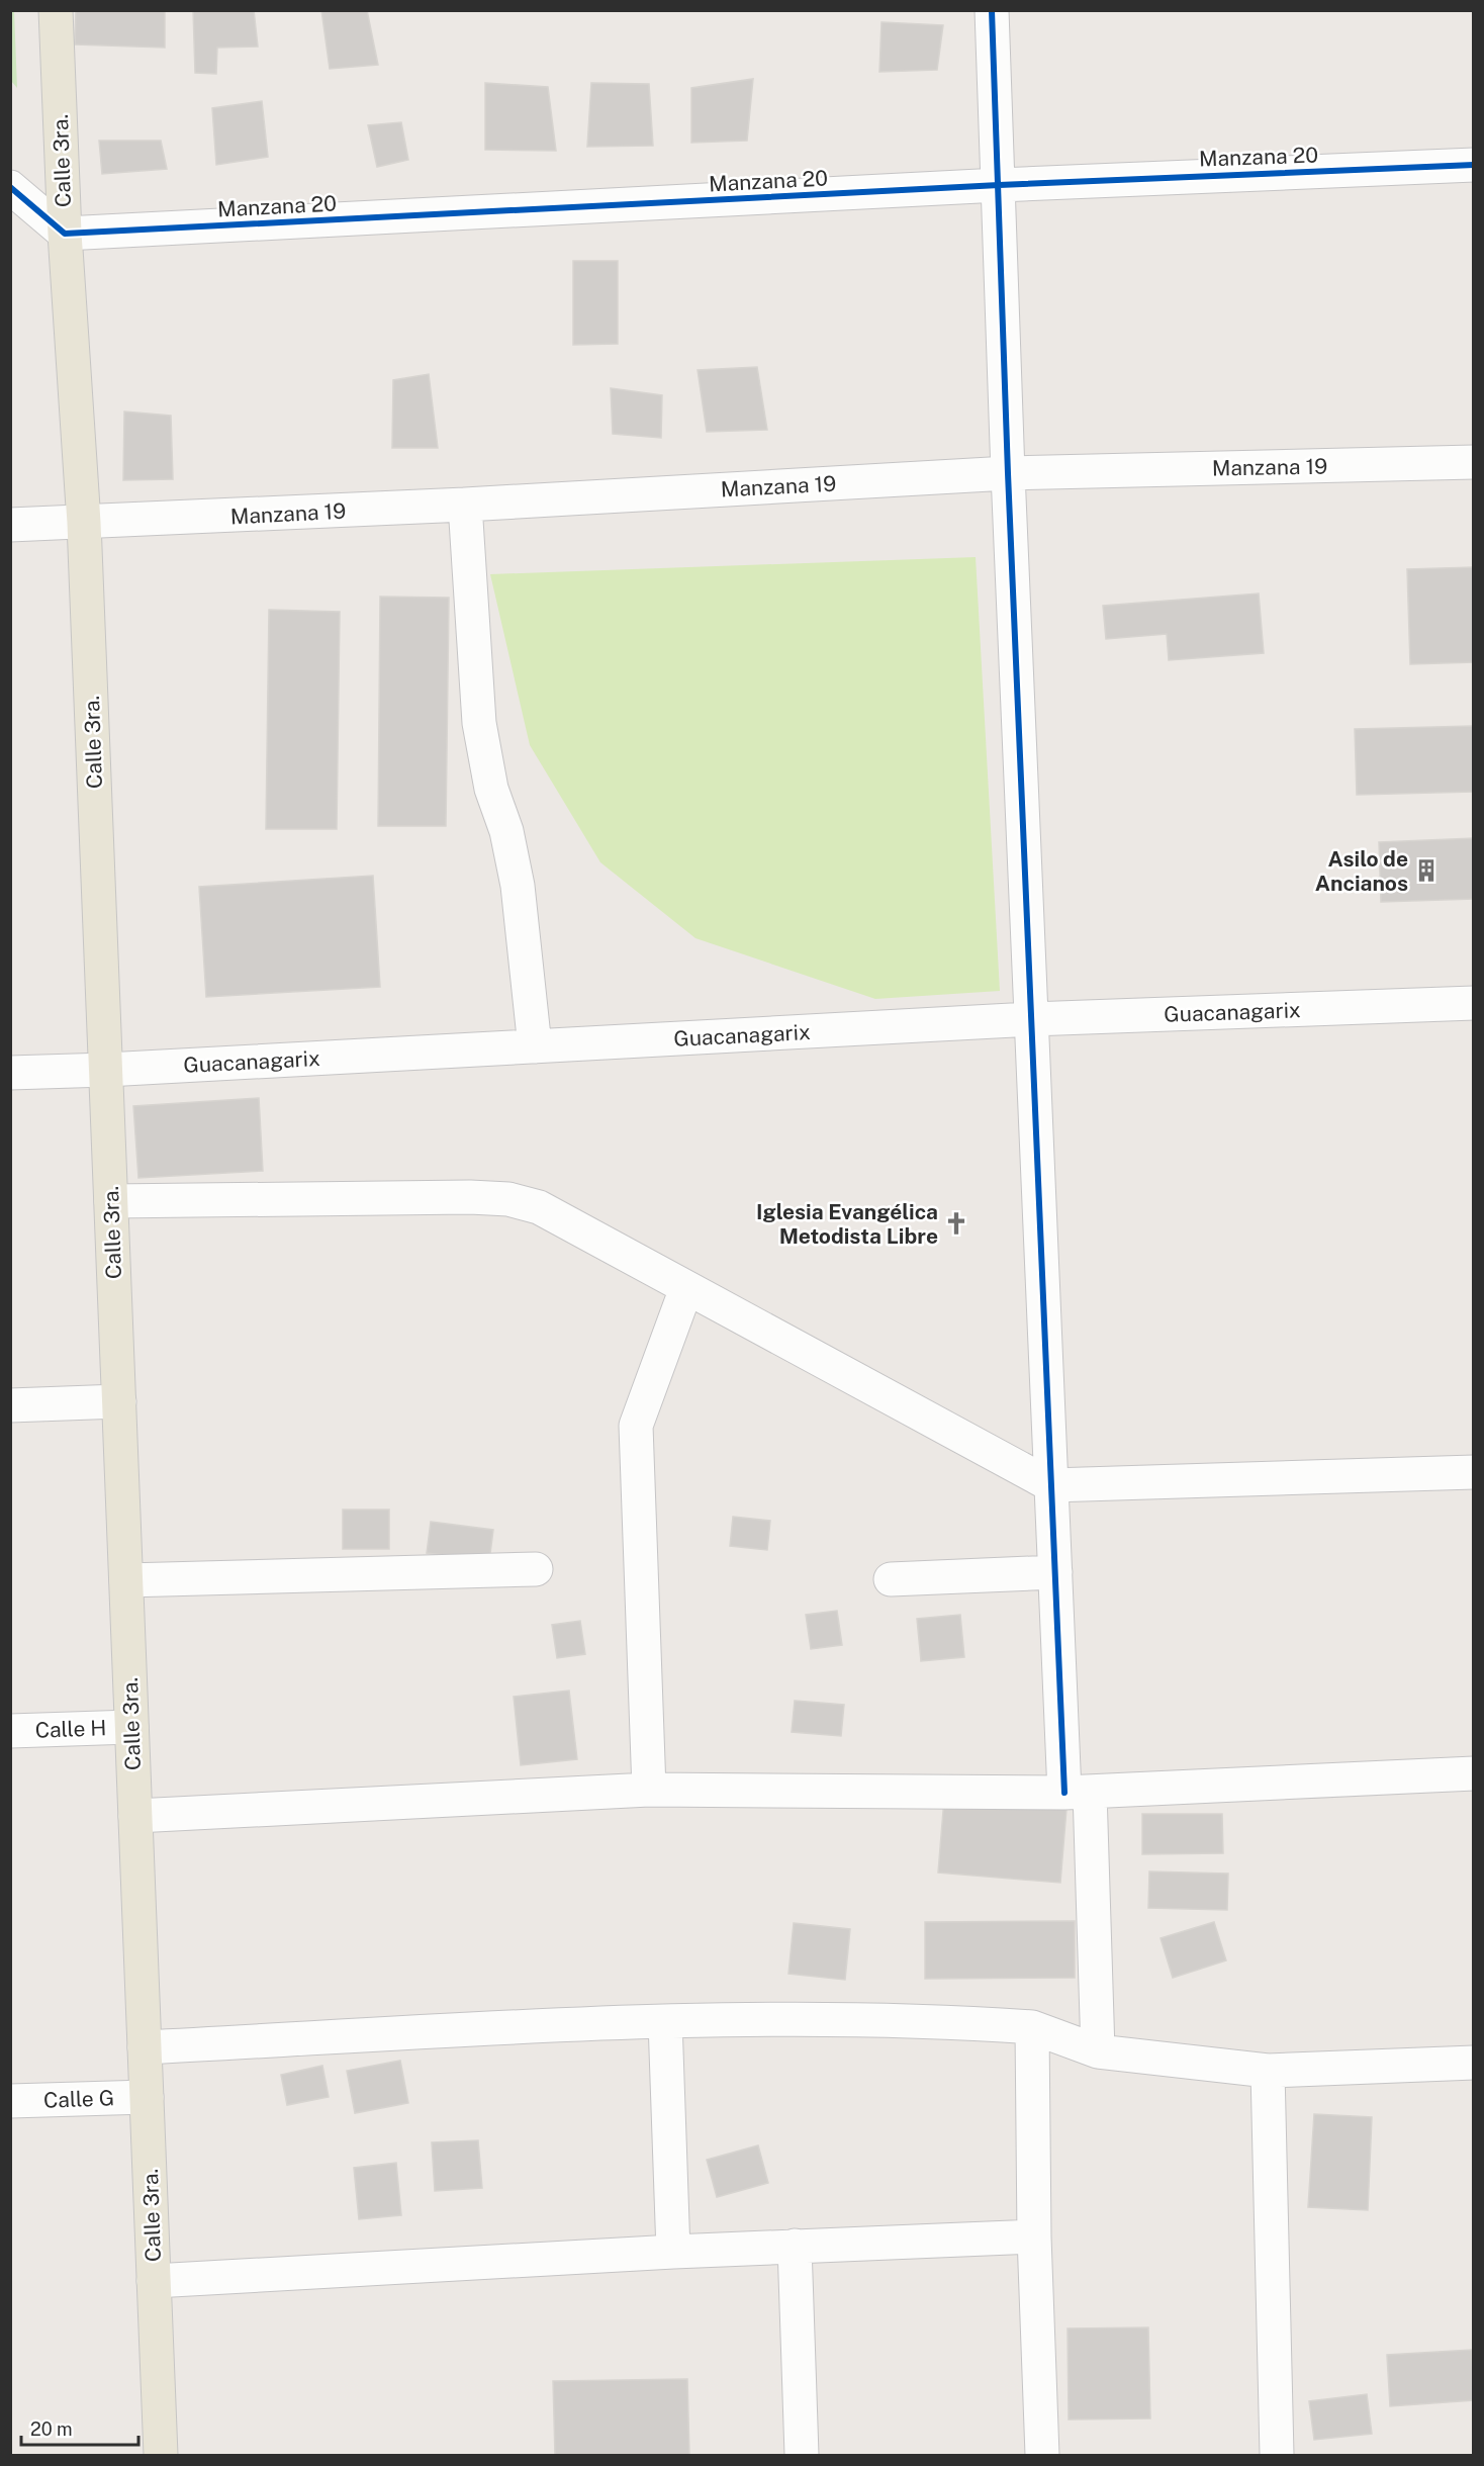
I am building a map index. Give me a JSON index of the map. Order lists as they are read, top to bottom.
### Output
{
  "streets": {
    "main road": ["Calle 3ra."],
    "street": [
      "Manzana 20",
      "Manzana 19",
      "Guacanagarix",
      "Calle H",
      "Calle G"
    ]
  },
  "crossings": [
    ["Manzana 20", "Calle 3ra."],
    ["Calle 3ra.", "Manzana 19"],
    ["Calle 3ra.", "Guacanagarix"],
    ["Calle 3ra.", "Calle H"],
    ["Calle 3ra.", "Calle G"]
  ],
  "places": {
    "building": ["Asilo de Ancianos"],
    "church": ["Iglesia Evangélica Metodista Libre"]
  },
  "scale_bar": "20 m"
}
